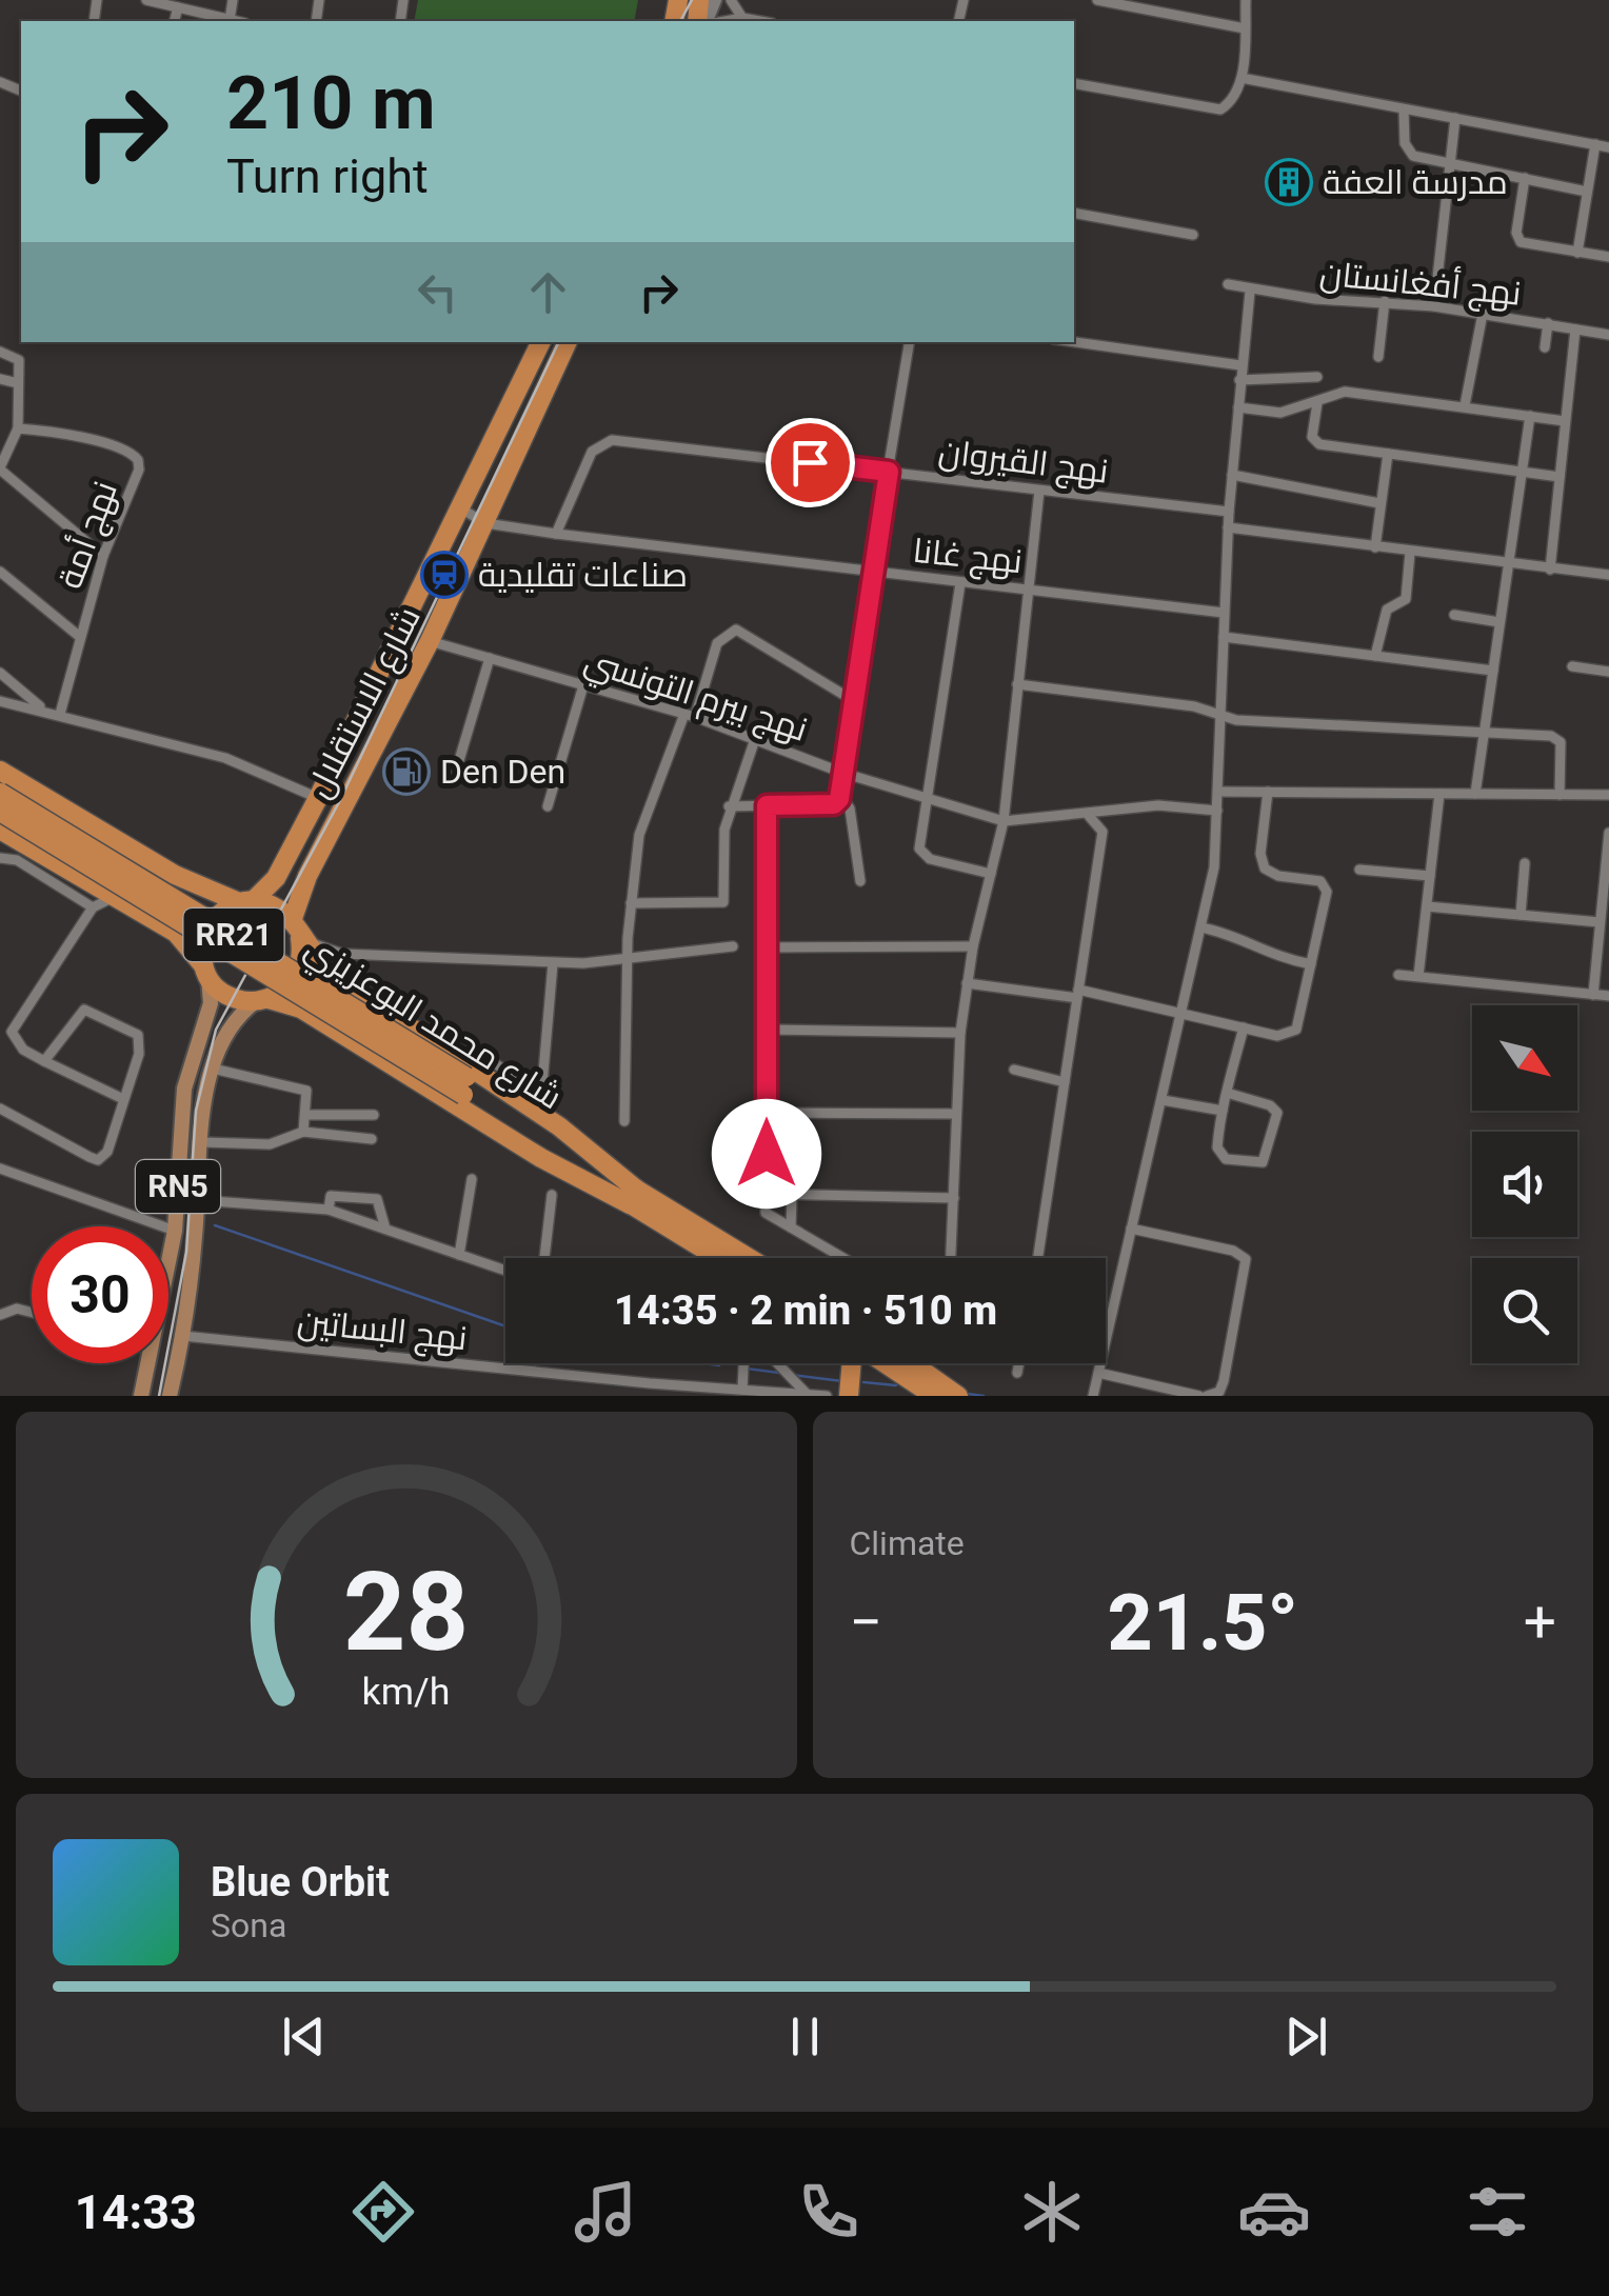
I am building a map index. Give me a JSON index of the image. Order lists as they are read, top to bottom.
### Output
{
  "streets": {
    "highway": [
      "شارع الاستقلال",
      "RR21",
      "شارع محمد البوعزيزي",
      "RN5"
    ],
    "street": [
      "نهج أفغانستان",
      "نهج القيروان",
      "نهج أمة",
      "نهج غانا",
      "نهج بيرم التونسي",
      "نهج البساتين"
    ]
  },
  "crossings": [
    ["نهج القيروان", "نهج غانا"],
    ["نهج غانا", "شارع الاستقلال"],
    ["نهج بيرم التونسي", "شارع الاستقلال"],
    ["شارع الاستقلال", "RR21"],
    ["شارع الاستقلال", "RN5"],
    ["RR21", "شارع محمد البوعزيزي"],
    ["RR21", "RN5"],
    ["RN5", "نهج البساتين"]
  ],
  "places": {
    "building": ["مدرسة العفة"],
    "station": ["صناعات تقليدية"],
    "fuel station": ["Den Den"]
  },
  "north": "bottom right",
  "page": {
    "turn": ["210 m", "Turn right"],
    "limit": "30",
    "trip": "14:35 · 2 min · 510 m",
    "tile": "Climate",
    "heat": ["−", "21.5°", "+"],
    "song": ["Blue Orbit", "Sona"],
    "tabs": "14:33",
    "gauge": ["28", "km/h"]
  }
}
